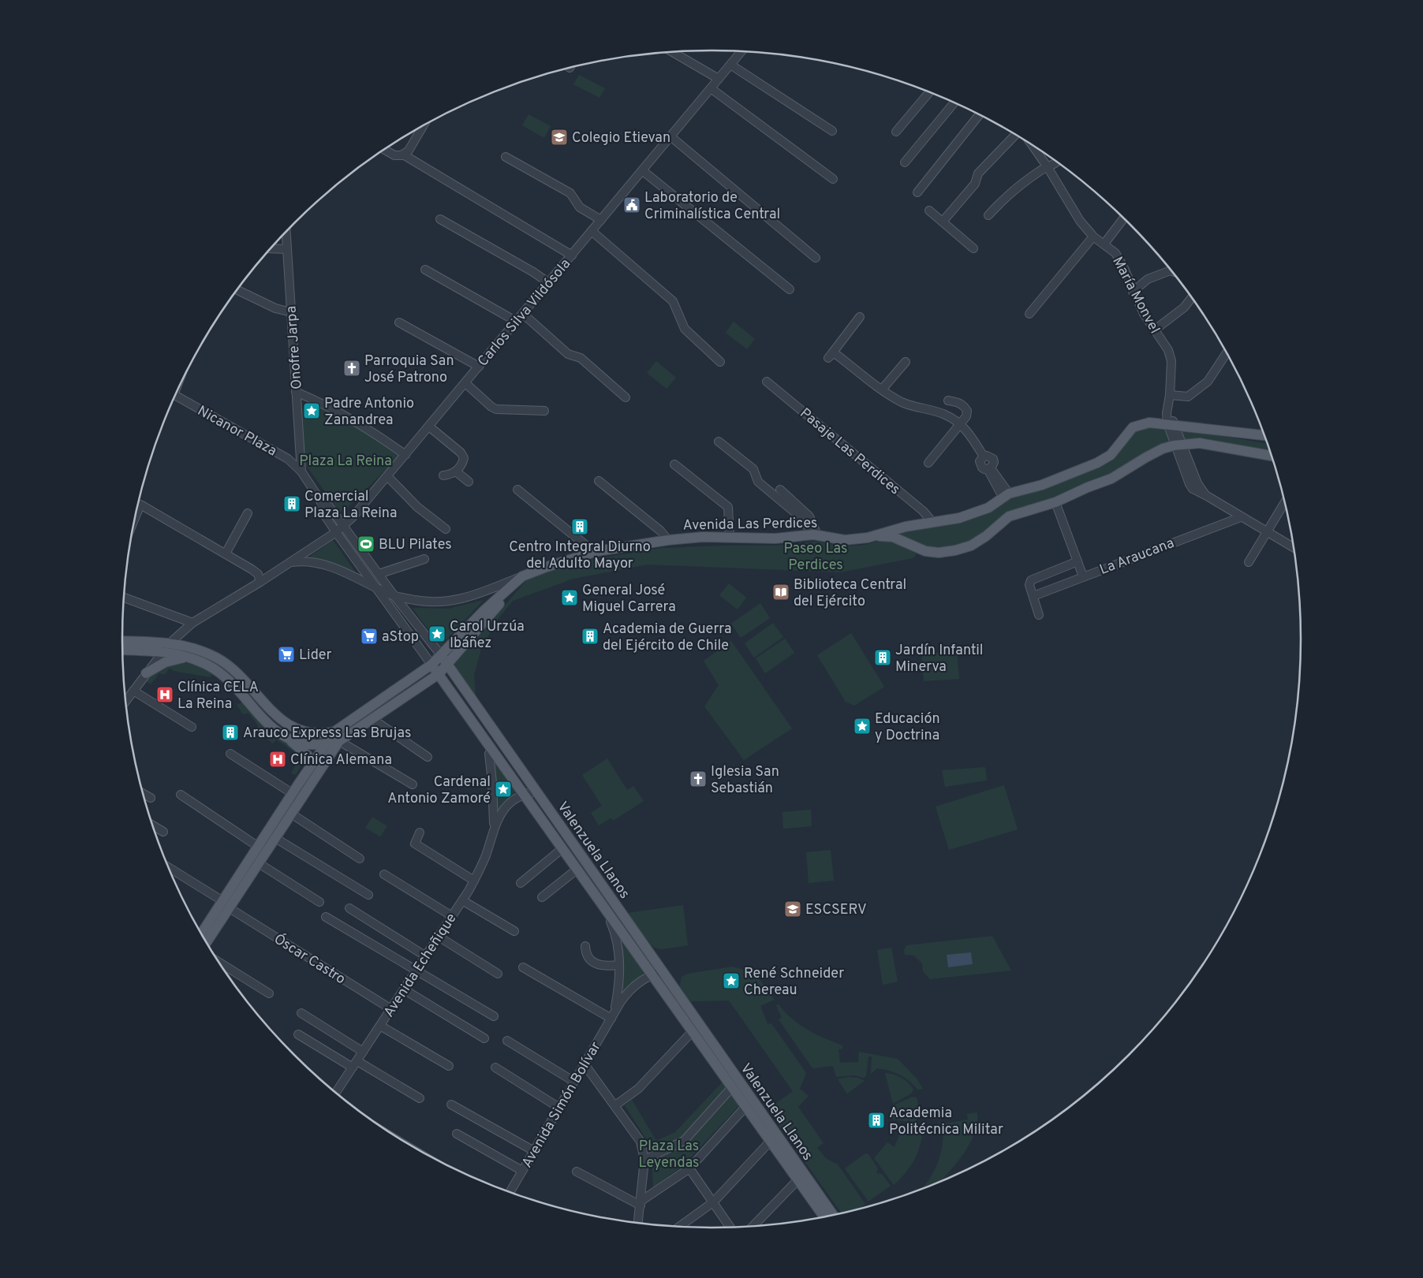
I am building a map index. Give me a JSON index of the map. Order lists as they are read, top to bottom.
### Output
{
  "streets": {
    "main road": ["Avenida Las Perdices", "Valenzuela Llanos"],
    "street": [
      "María Monvel",
      "Carlos Silva Vildósola",
      "Onofre Jarpa",
      "Nicanor Plaza",
      "Pasaje Las Perdices",
      "La Araucana",
      "Óscar Castro",
      "Avenida Echeñique",
      "Avenida Simón Bolívar"
    ]
  },
  "crossings": [
    ["María Monvel", "Avenida Las Perdices"],
    ["María Monvel", "La Araucana"],
    ["Carlos Silva Vildósola", "Avenida Las Perdices"],
    ["Carlos Silva Vildósola", "Valenzuela Llanos"],
    ["Onofre Jarpa", "Nicanor Plaza"],
    ["Onofre Jarpa", "Valenzuela Llanos"],
    ["Nicanor Plaza", "Valenzuela Llanos"],
    ["Pasaje Las Perdices", "Avenida Las Perdices"],
    ["Avenida Las Perdices", "Valenzuela Llanos"],
    ["Valenzuela Llanos", "Avenida Echeñique"],
    ["Valenzuela Llanos", "Avenida Simón Bolívar"],
    ["Óscar Castro", "Avenida Echeñique"]
  ],
  "parks": ["Plaza La Reina", "Paseo Las Perdices", "Plaza Las Leyendas"],
  "places": {
    "school or university": ["Colegio Etievan", "ESCSERV"],
    "public building": ["Laboratorio de Criminalística Central"],
    "church": ["Parroquia San José Patrono", "Iglesia San Sebastián"],
    "place": [
      "Padre Antonio Zanandrea",
      "General José Miguel Carrera",
      "Carol Urzúa Ibáñez",
      "Educación y Doctrina",
      "Cardenal Antonio Zamoré",
      "René Schneider Chereau"
    ],
    "building": [
      "Comercial Plaza La Reina",
      "Centro Integral Diurno del Adulto Mayor",
      "Academia de Guerra del Ejército de Chile",
      "Jardín Infantil Minerva",
      "Arauco Express Las Brujas",
      "Academia Politécnica Militar"
    ],
    "sports": ["BLU Pilates"],
    "library": ["Biblioteca Central del Ejército"],
    "supermarket": ["aStop", "Lider"],
    "hospital": ["Clínica CELA La Reina", "Clínica Alemana"]
  }
}
